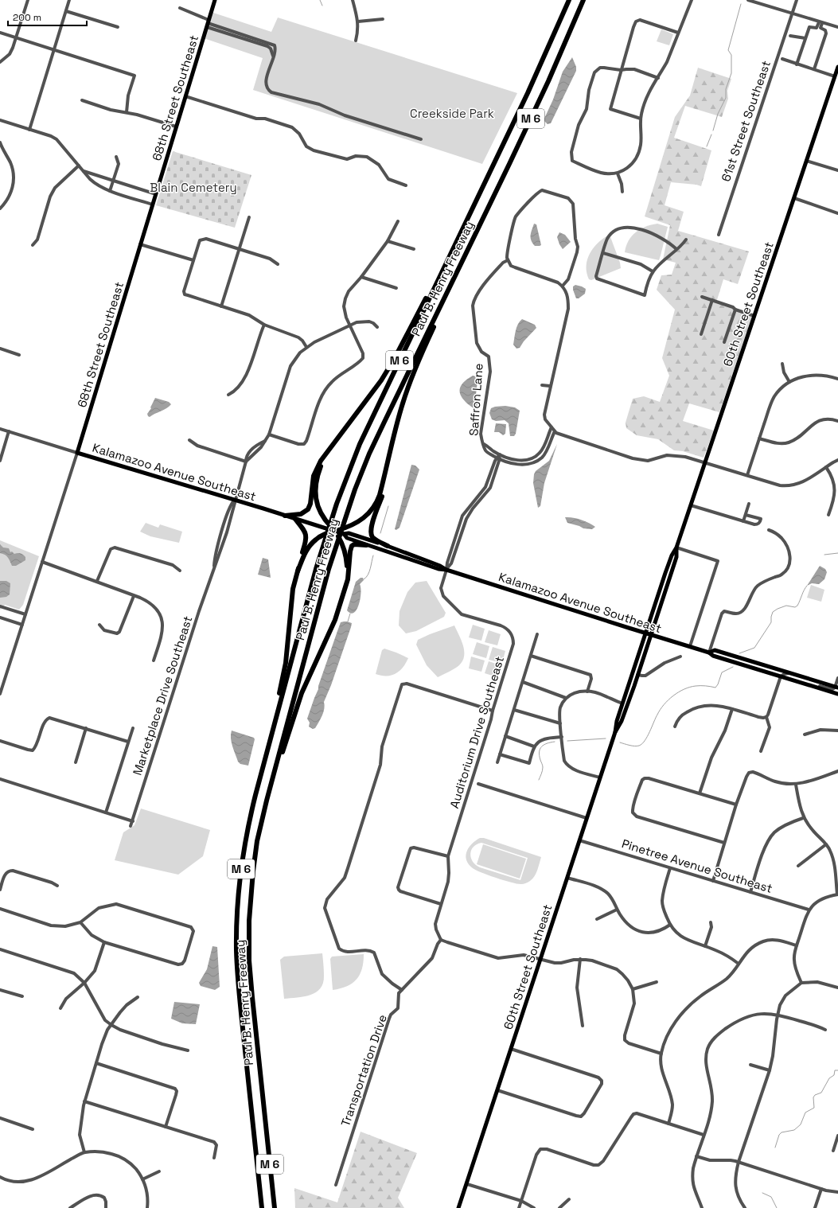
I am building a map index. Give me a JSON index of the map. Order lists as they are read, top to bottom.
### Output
{
  "streets": {
    "highway": ["M 6", "Paul B. Henry Freeway"],
    "main road": ["68th Street Southeast", "60th Street Southeast", "Kalamazoo Avenue Southeast"],
    "street": [
      "61st Street Southeast",
      "Saffron Lane",
      "Marketplace Drive Southeast",
      "Auditorium Drive Southeast",
      "Pinetree Avenue Southeast",
      "Transportation Drive"
    ]
  },
  "crossings": [
    ["68th Street Southeast", "Kalamazoo Avenue Southeast"],
    ["60th Street Southeast", "Kalamazoo Avenue Southeast"],
    ["60th Street Southeast", "Pinetree Avenue Southeast"],
    ["Kalamazoo Avenue Southeast", "Marketplace Drive Southeast"],
    ["Kalamazoo Avenue Southeast", "Auditorium Drive Southeast"],
    ["Auditorium Drive Southeast", "Transportation Drive"]
  ],
  "parks": ["Creekside Park", "Blain Cemetery"],
  "scale_bar": "200 m"
}
